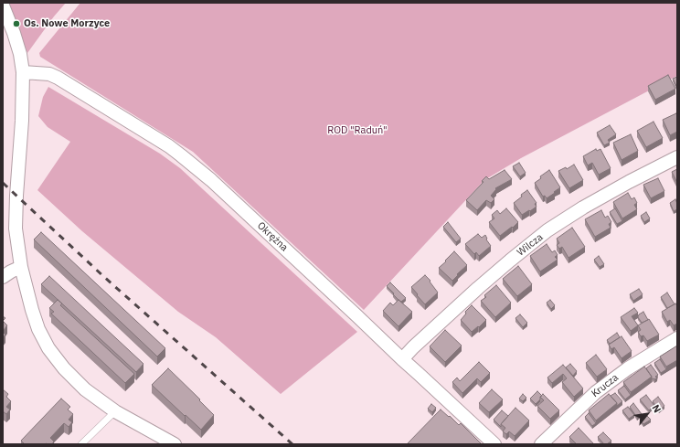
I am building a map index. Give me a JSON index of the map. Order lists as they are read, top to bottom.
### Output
{
  "streets": {
    "street": ["Okrężna", "Wilcza", "Krucza"]
  },
  "crossings": [
    ["Okrężna", "Wilcza"]
  ],
  "parks": ["ROD \"Raduń\""],
  "places": ["Os. Nowe Morzyce"],
  "north": "top right"
}
